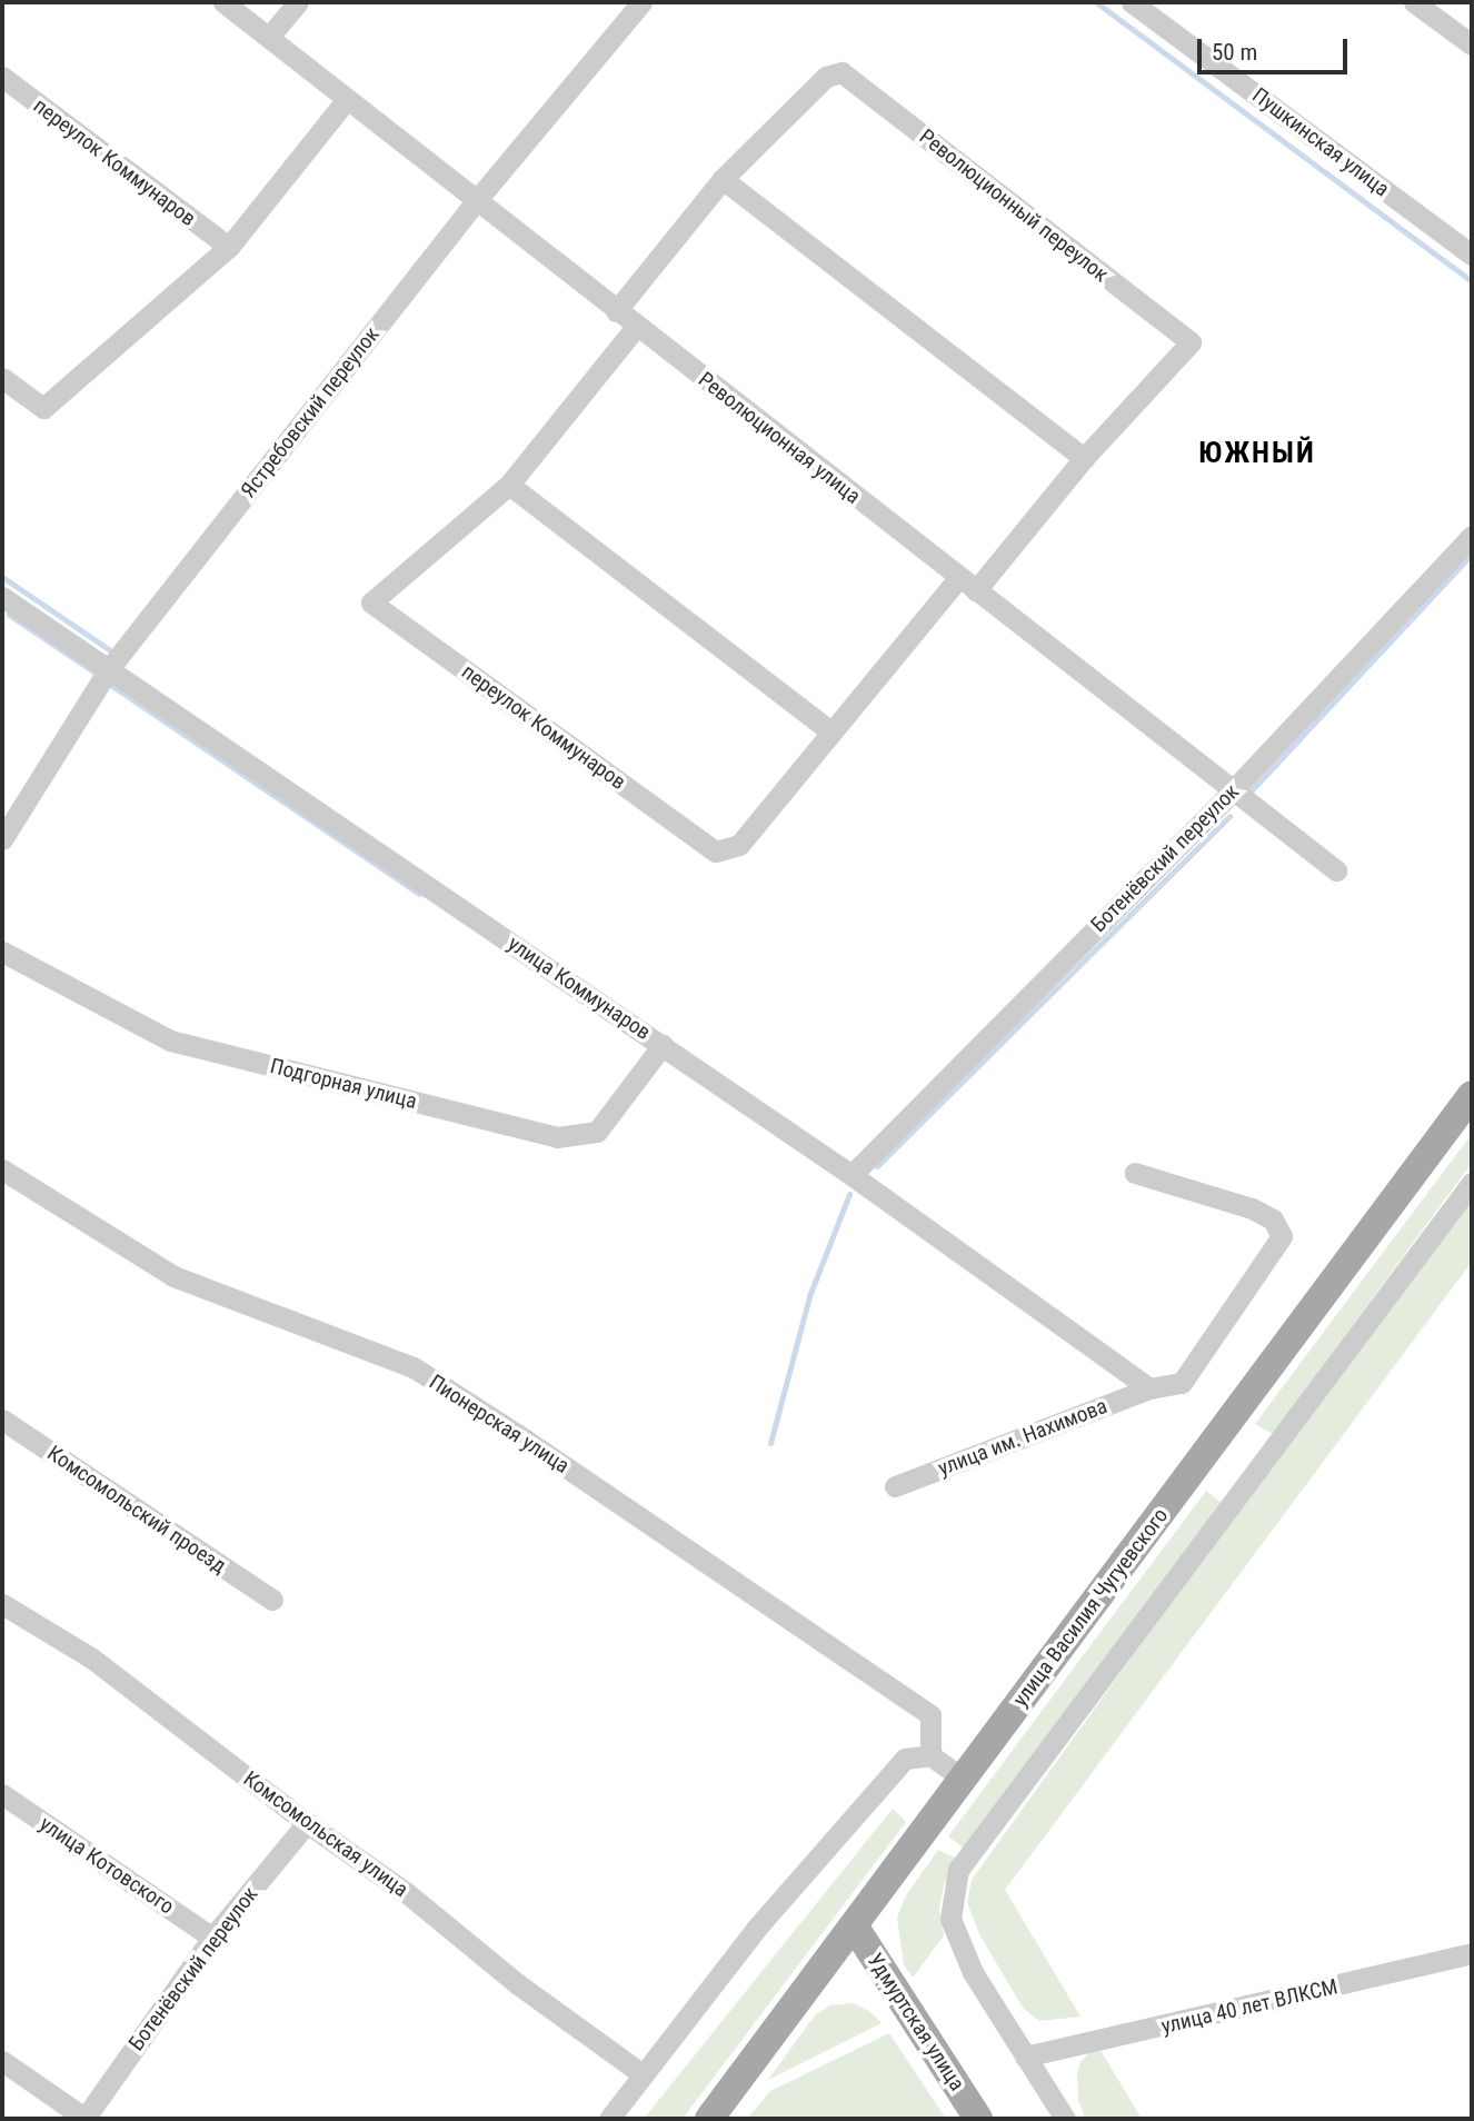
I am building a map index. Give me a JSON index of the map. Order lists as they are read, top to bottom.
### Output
{
  "streets": {
    "main road": ["улица Василия Чугуевского", "Удмуртская улица"],
    "street": [
      "Пушкинская улица",
      "переулок Коммунаров",
      "Революционный переулок",
      "Ястребовский переулок",
      "Революционная улица",
      "Ботенёвский переулок",
      "улица Коммунаров",
      "Подгорная улица",
      "Пионерская улица",
      "улица им. Нахимова",
      "Комсомольский проезд",
      "Комсомольская улица",
      "улица Котовского",
      "улица 40 лет ВЛКСМ"
    ]
  },
  "crossings": [
    ["переулок Коммунаров", "Революционный переулок"],
    ["Революционный переулок", "Революционная улица"],
    ["Ястребовский переулок", "Революционная улица"],
    ["Ястребовский переулок", "улица Коммунаров"],
    ["Революционная улица", "Ботенёвский переулок"],
    ["Ботенёвский переулок", "улица Коммунаров"],
    ["Ботенёвский переулок", "Комсомольская улица"],
    ["Ботенёвский переулок", "улица Котовского"],
    ["улица Коммунаров", "Подгорная улица"],
    ["улица Коммунаров", "улица им. Нахимова"],
    ["улица Василия Чугуевского", "Удмуртская улица"]
  ],
  "districts": ["ЮЖНЫЙ"],
  "scale_bar": "50 m"
}
